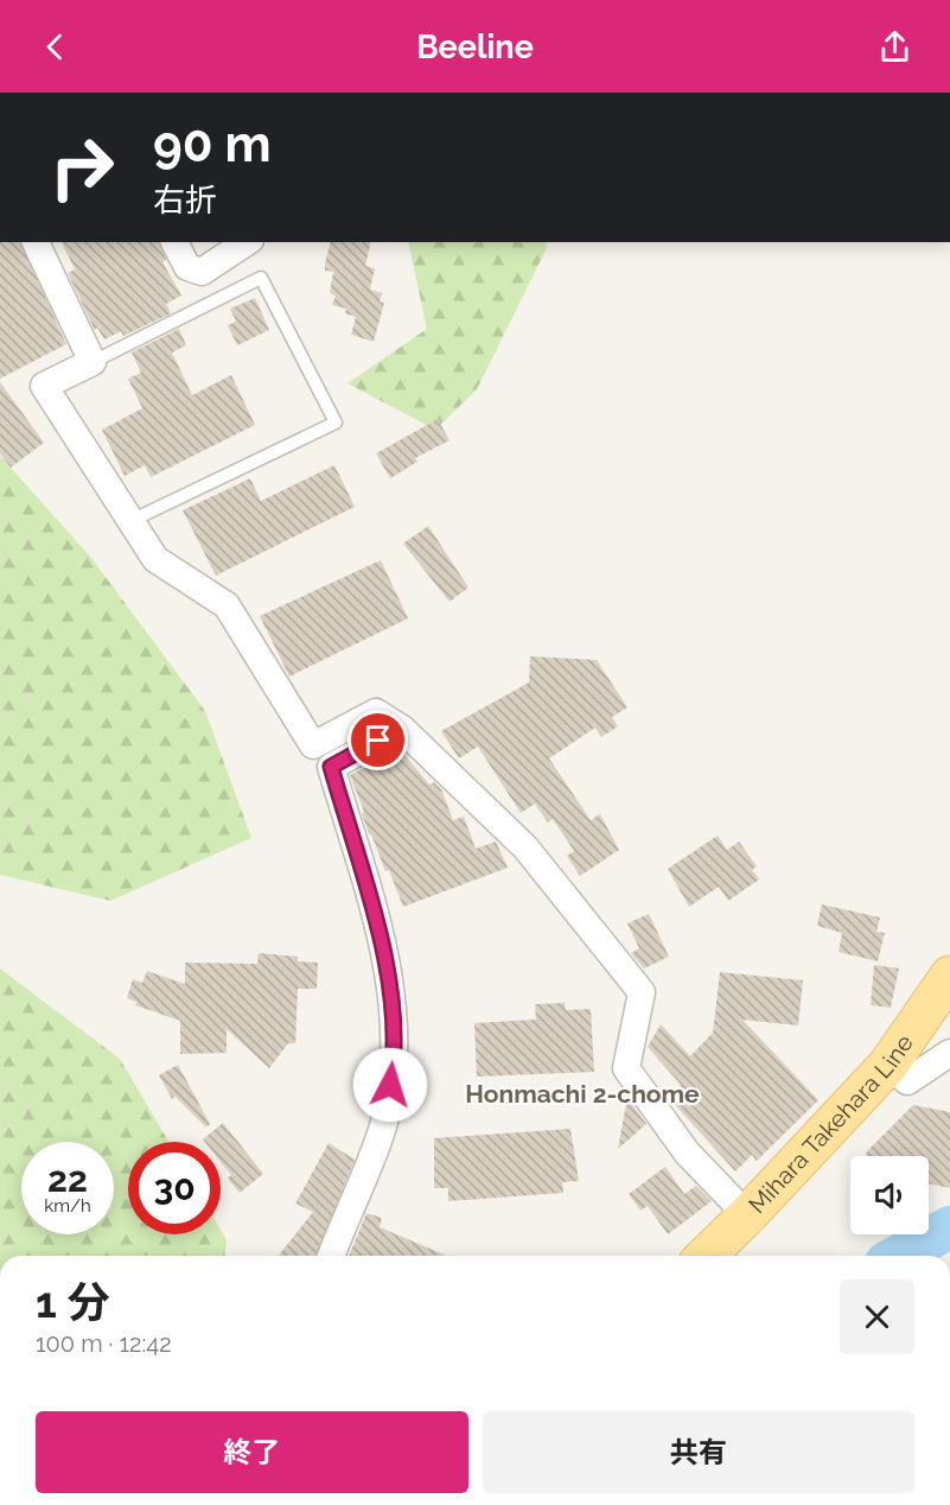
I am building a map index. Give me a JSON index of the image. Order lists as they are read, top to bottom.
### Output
{
  "streets": {
    "main road": ["Mihara Takehara Line"]
  },
  "districts": ["Honmachi 2-chome"],
  "page": {
    "header": "Beeline",
    "turn": ["90 m", "右折"],
    "speed": "22 km/h",
    "limit": "30",
    "heading": ["1 分", "100 m · 12:42"],
    "buttons": ["終了", "共有"]
  }
}
